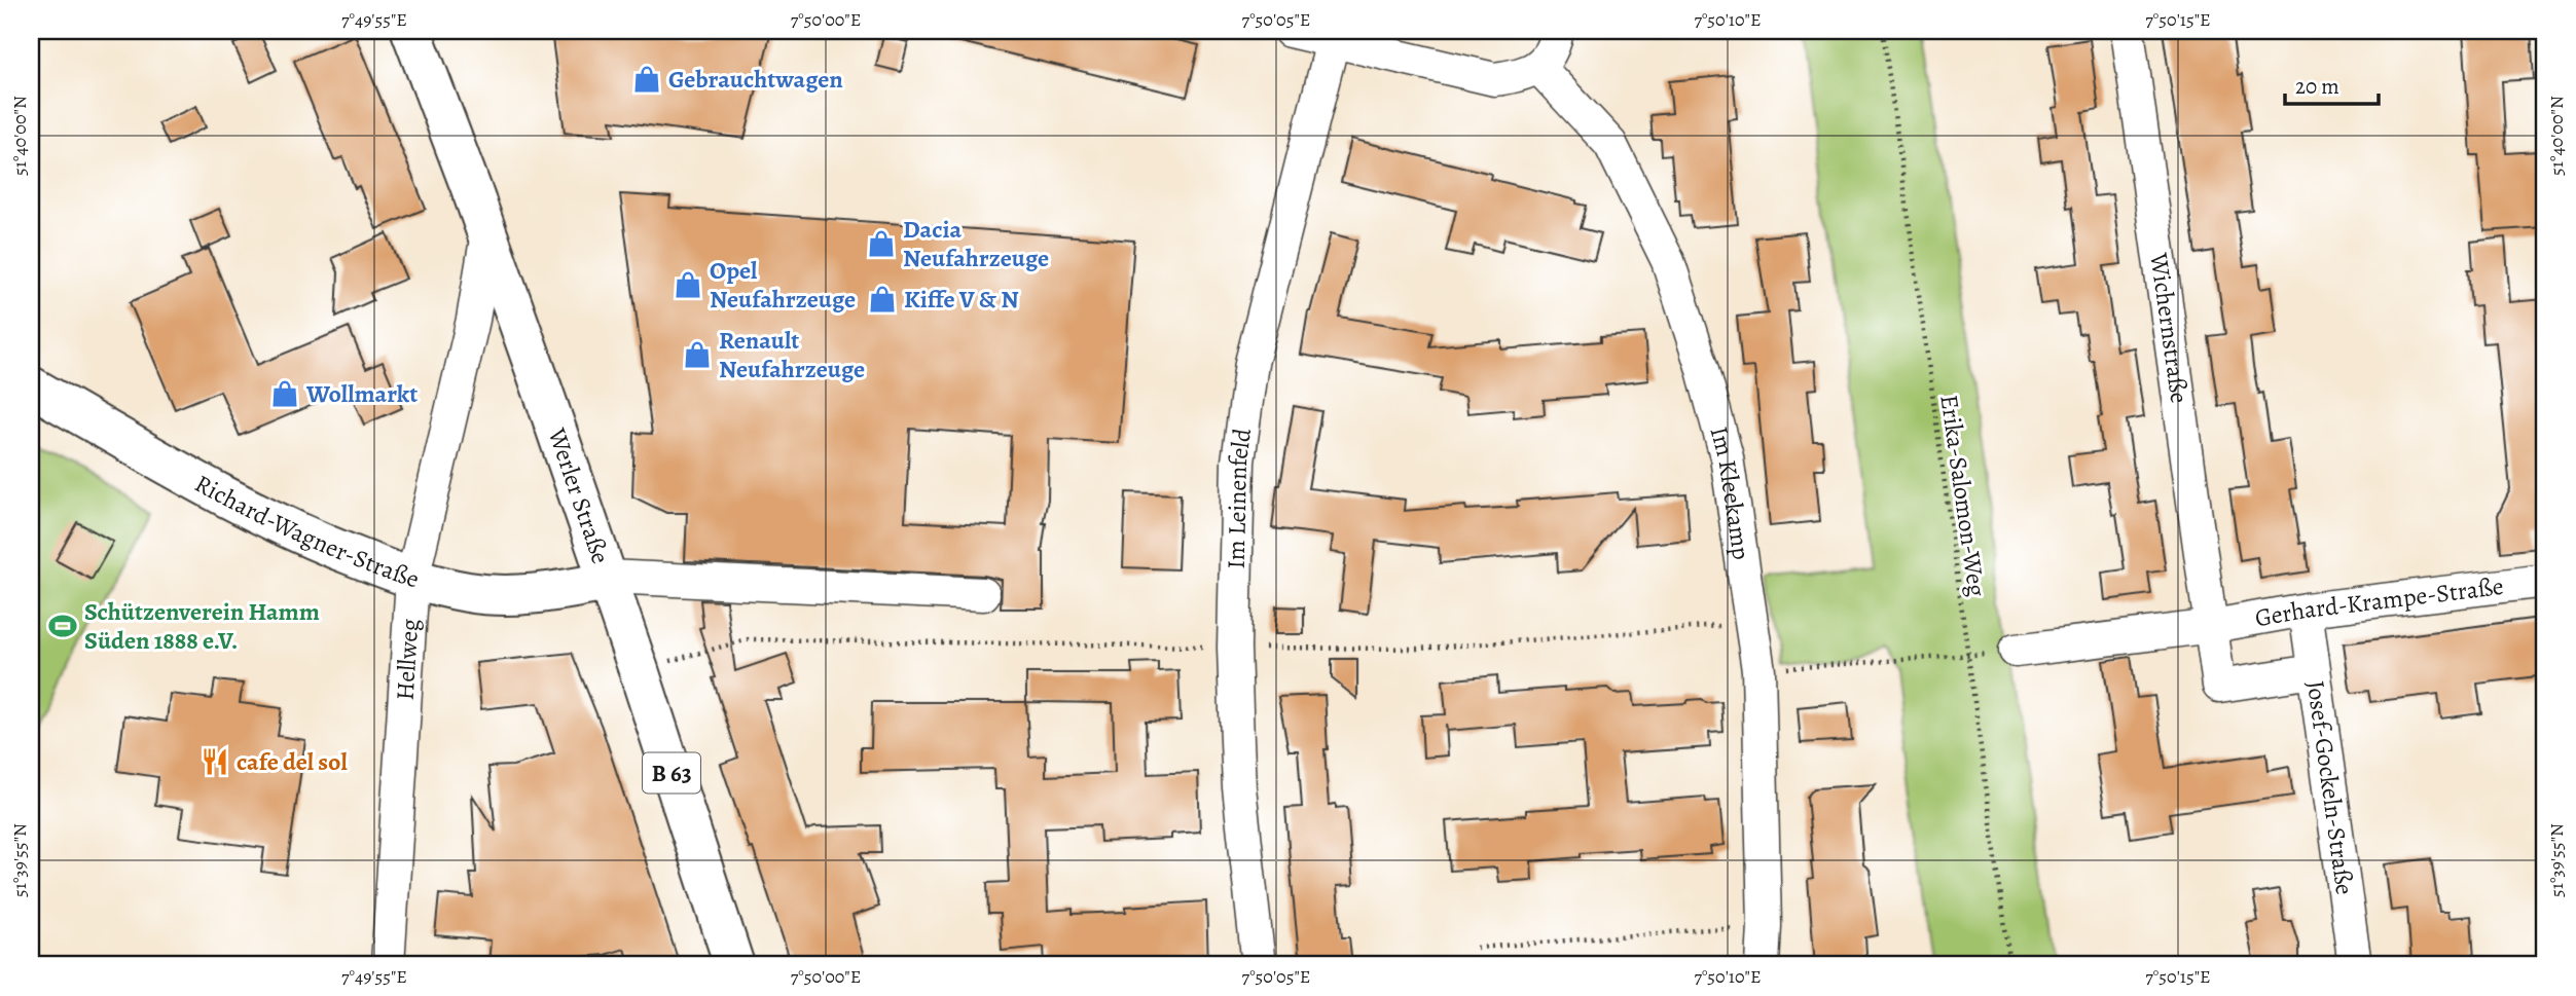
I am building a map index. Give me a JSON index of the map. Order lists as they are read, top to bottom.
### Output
{
  "streets": {
    "main road": ["Werler Straße", "Richard-Wagner-Straße", "B 63"],
    "street": [
      "Wichernstraße",
      "Im Kleekamp",
      "Im Leinenfeld",
      "Gerhard-Krampe-Straße",
      "Hellweg",
      "Josef-Gockeln-Straße"
    ],
    "path": ["Erika-Salomon-Weg"]
  },
  "crossings": [
    ["Wichernstraße", "Gerhard-Krampe-Straße"],
    ["Werler Straße", "Richard-Wagner-Straße"],
    ["Werler Straße", "Hellweg"],
    ["Richard-Wagner-Straße", "Hellweg"],
    ["Gerhard-Krampe-Straße", "Josef-Gockeln-Straße"]
  ],
  "places": {
    "shop": [
      "Gebrauchtwagen",
      "Dacia Neufahrzeuge",
      "Opel Neufahrzeuge",
      "Kiffe V & N",
      "Renault Neufahrzeuge",
      "Wollmarkt"
    ],
    "sports": ["Schützenverein Hamm Süden 1888 e.V."],
    "restaurant": ["cafe del sol"]
  },
  "scale_bar": "20 m",
  "coordinates": [
    "7°49'55\"E",
    "7°50'00\"E",
    "7°50'05\"E",
    "7°50'10\"E",
    "7°50'15\"E",
    "51°40'00\"N",
    "51°39'55\"N"
  ]
}
